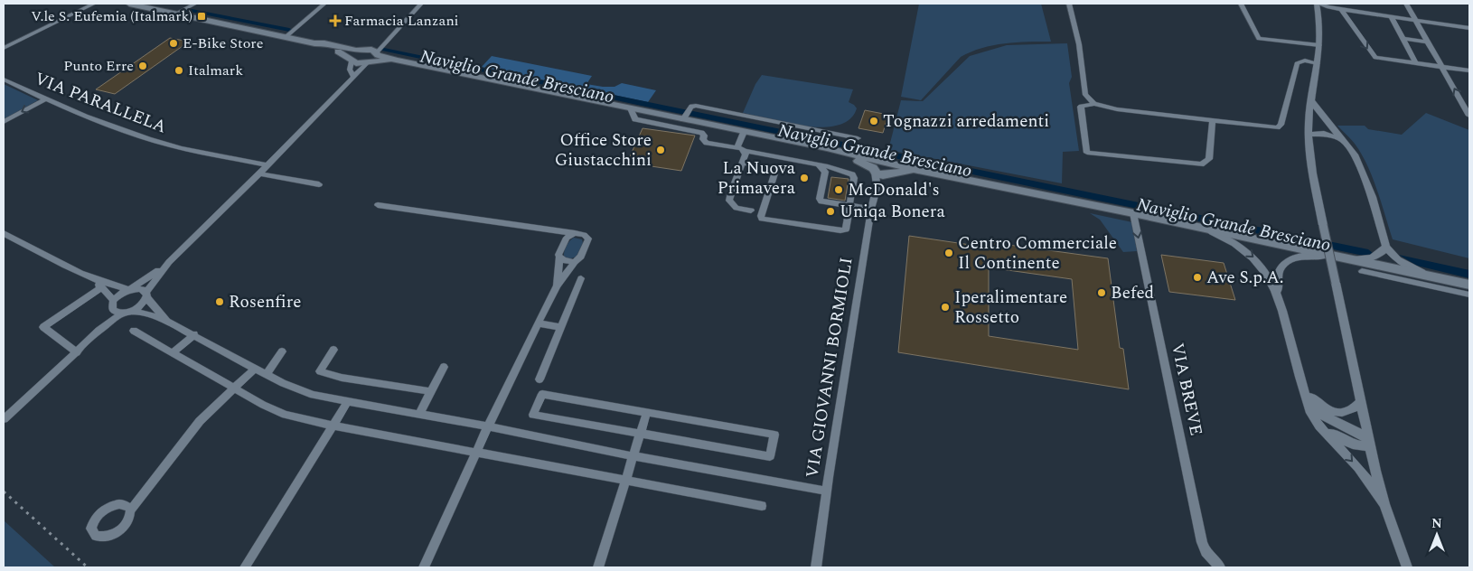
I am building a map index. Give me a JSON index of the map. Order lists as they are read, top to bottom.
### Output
{
  "streets": {
    "street": ["VIA PARALLELA", "VIA GIOVANNI BORMIOLI", "VIA BREVE"]
  },
  "one_way": ["VIA BREVE"],
  "water": ["Naviglio Grande Bresciano"],
  "places": {
    "transit": ["V.le S. Eufemia (Italmark)"],
    "health": ["Farmacia Lanzani"],
    "other": [
      "E-Bike Store",
      "Punto Erre",
      "Italmark",
      "Tognazzi arredamenti",
      "Office Store Giustacchini",
      "La Nuova Primavera",
      "McDonald's",
      "Uniqa Bonera",
      "Centro Commerciale Il Continente",
      "Ave S.p.A.",
      "Befed",
      "Rosenfire",
      "Iperalimentare Rossetto"
    ]
  },
  "north": "top"
}
